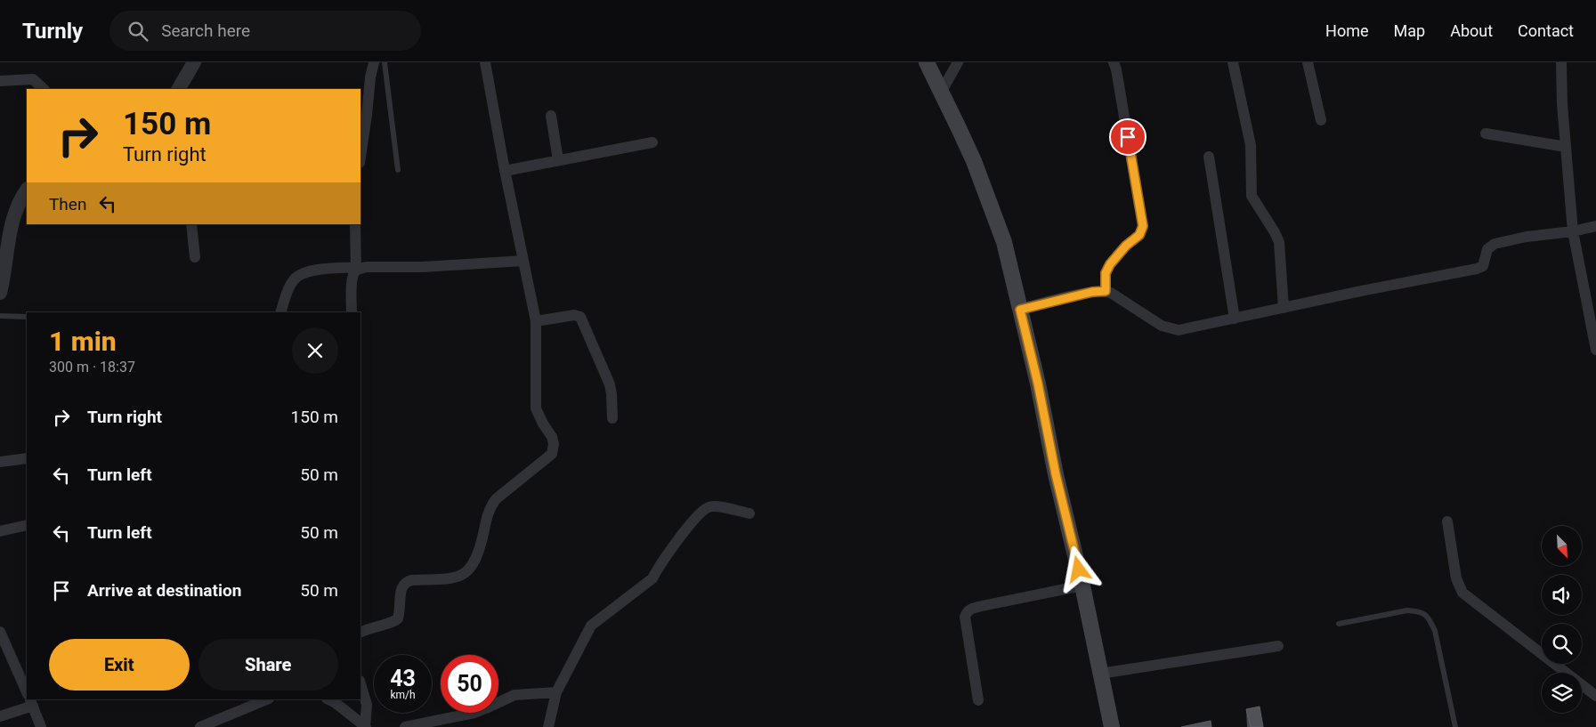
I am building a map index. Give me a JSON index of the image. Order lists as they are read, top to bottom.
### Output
{
  "north": "bottom right",
  "page": {
    "header": "Turnly",
    "search": "Search here",
    "nav": [
      "Home",
      "Map",
      "About",
      "Contact"
    ],
    "turn": ["150 m", "Turn right"],
    "then": "Then",
    "heading": ["1 min", "300 m · 18:37"],
    "list": [
      {
        "name": "Turn right",
        "value": "150 m"
      },
      {
        "name": "Turn left",
        "value": "50 m"
      },
      {
        "name": "Turn left",
        "value": "50 m"
      },
      {
        "name": "Arrive at destination",
        "value": "50 m"
      }
    ],
    "buttons": ["Exit", "Share"],
    "speed": "43 km/h",
    "limit": "50"
  }
}
